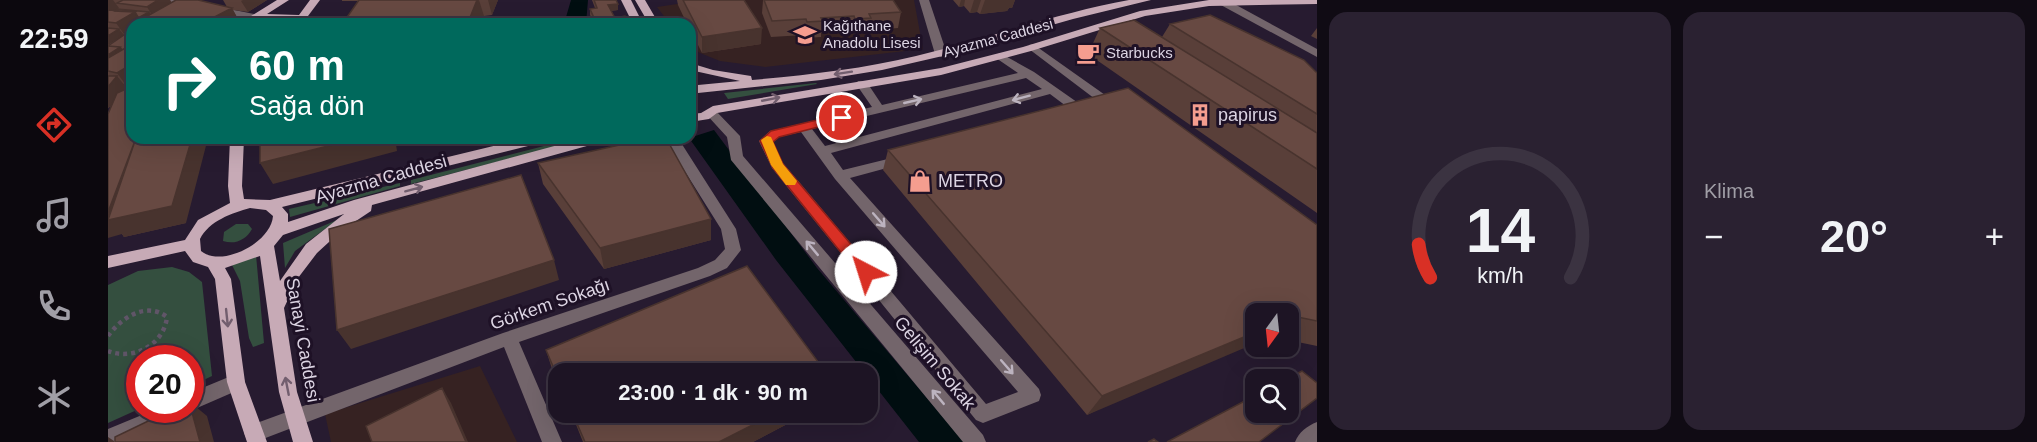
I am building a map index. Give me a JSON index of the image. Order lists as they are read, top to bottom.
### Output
{
  "streets": {
    "main road": ["Ayazma Caddesi", "Sanayi Caddesi"],
    "street": ["Görkem Sokağı", "Gelişim Sokak"]
  },
  "crossings": [
    ["Ayazma Caddesi", "Gelişim Sokak"],
    ["Görkem Sokağı", "Sanayi Caddesi"]
  ],
  "one_way": ["Gelişim Sokak"],
  "places": {
    "school or university": ["Kağıthane Anadolu Lisesi"],
    "cafe": ["Starbucks"],
    "building": ["papirus"],
    "shop": ["METRO"]
  },
  "north": "bottom",
  "page": {
    "tabs": "22:59",
    "tile": "Klima",
    "turn": ["60 m", "Sağa dön"],
    "heat": ["−", "20°", "+"],
    "limit": "20",
    "trip": "23:00 · 1 dk · 90 m",
    "gauge": ["14", "km/h"]
  }
}
